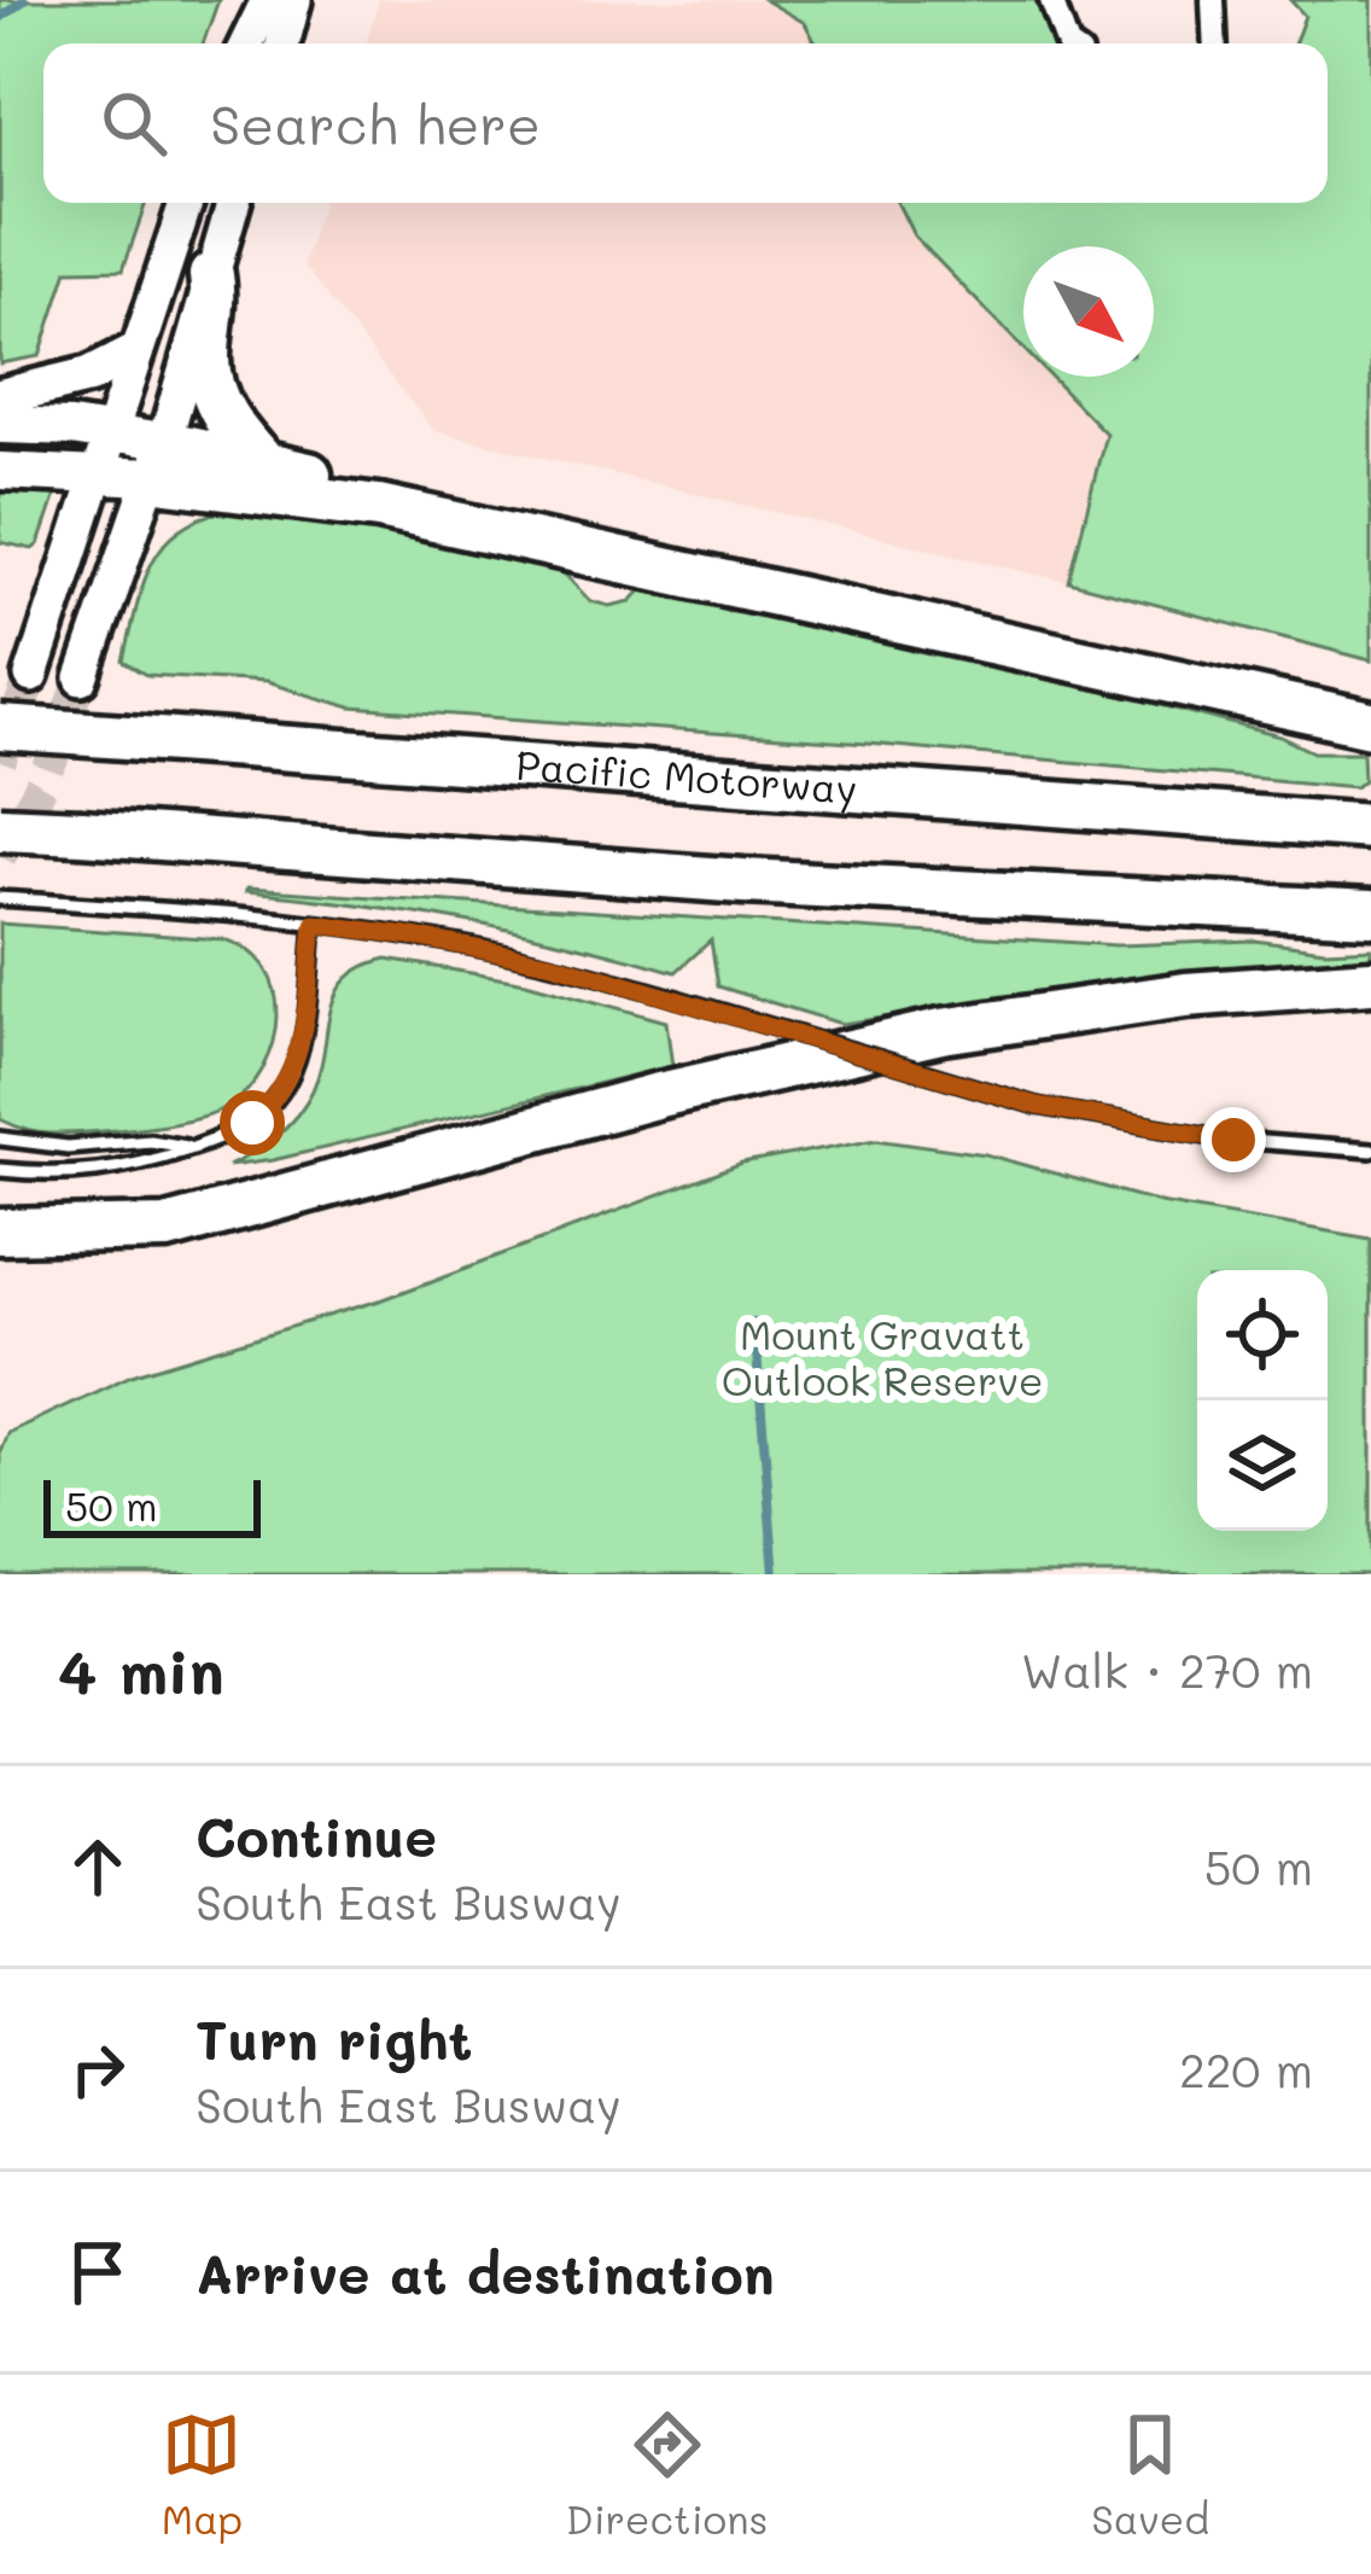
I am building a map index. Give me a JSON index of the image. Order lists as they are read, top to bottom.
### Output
{
  "streets": {
    "highway": ["Pacific Motorway"]
  },
  "parks": ["Mount Gravatt Outlook Reserve"],
  "scale_bar": "50 m",
  "north": "bottom right",
  "page": {
    "search": "Search here",
    "scale": "50 m",
    "heading": ["4 min", "Walk · 270 m"],
    "list": [
      ["Continue", "South East Busway", "50 m"],
      ["Turn right", "South East Busway", "220 m"],
      "Arrive at destination"
    ],
    "nav": ["Map", "Directions", "Saved"]
  }
}
